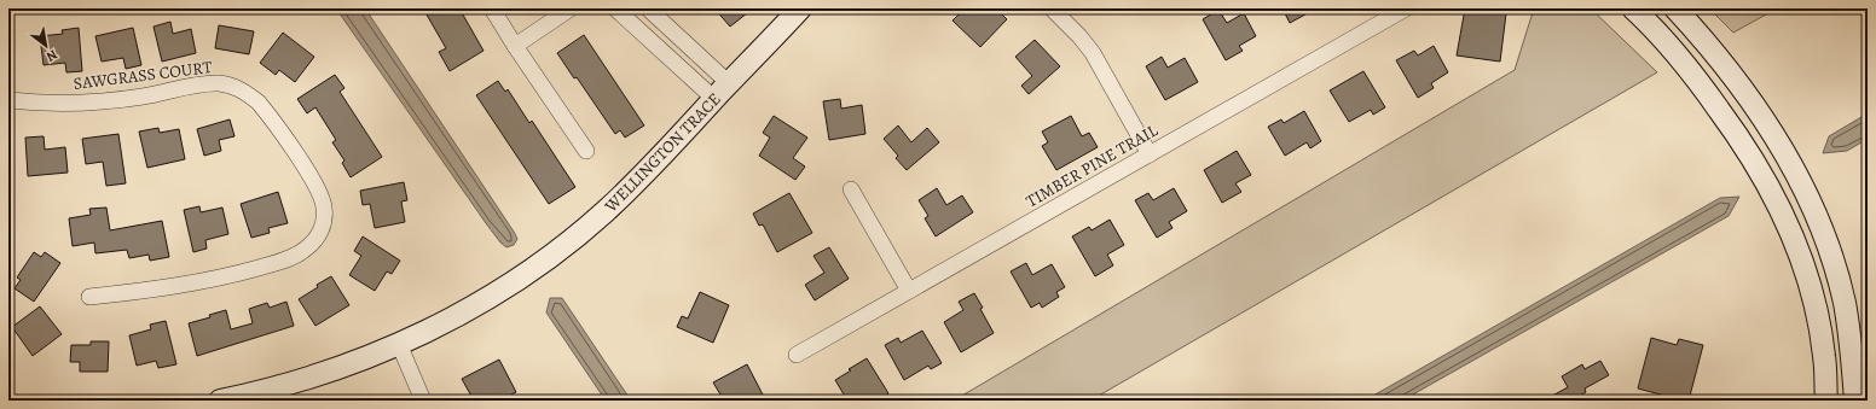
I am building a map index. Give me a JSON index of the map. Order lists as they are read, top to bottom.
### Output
{
  "streets": {
    "main road": ["WELLINGTON TRACE"],
    "street": ["SAWGRASS COURT", "TIMBER PINE TRAIL"]
  },
  "north": "bottom right"
}
